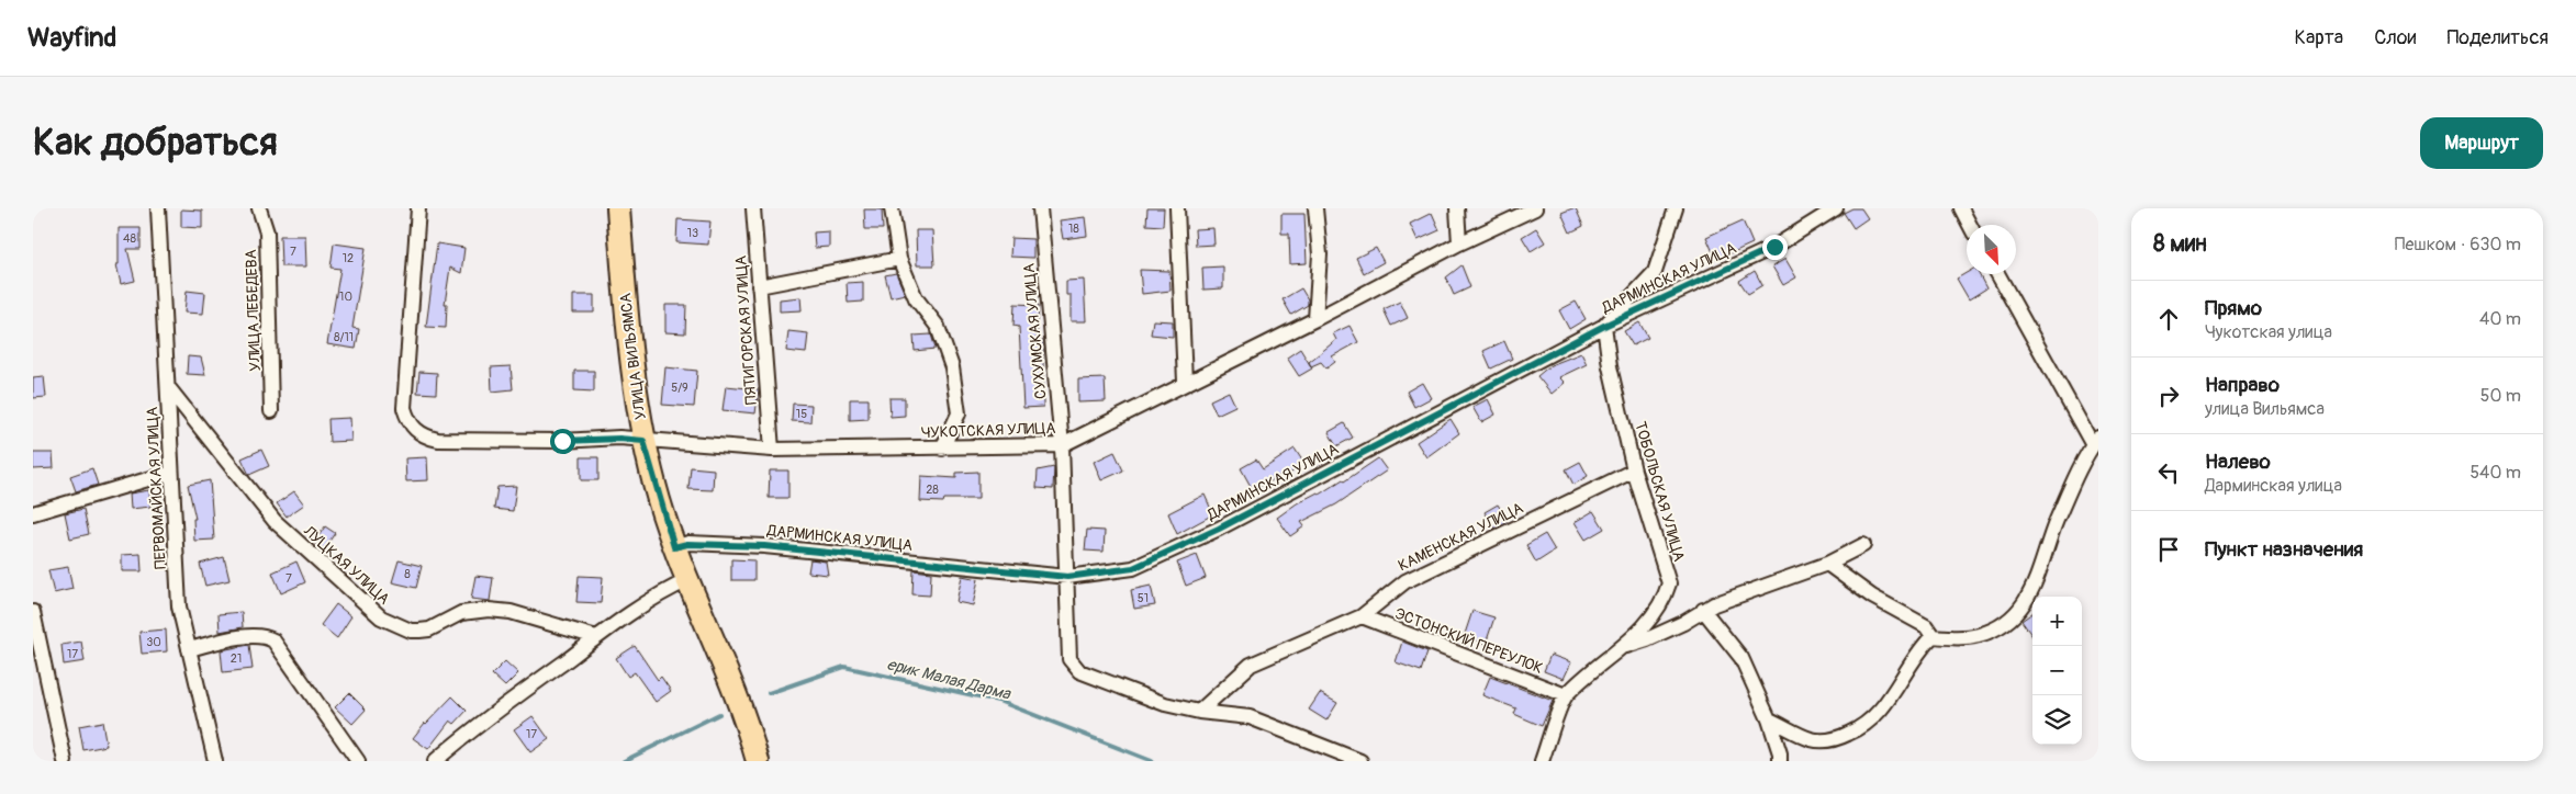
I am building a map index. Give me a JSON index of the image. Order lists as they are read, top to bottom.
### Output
{
  "streets": {
    "main road": ["УЛИЦА ВИЛЬЯМСА"],
    "street": [
      "ДАРМИНСКАЯ УЛИЦА",
      "УЛИЦА ЛЕБЕДЕВА",
      "ПЯТИГОРСКАЯ УЛИЦА",
      "СУХУМСКАЯ УЛИЦА",
      "ЧУКОТСКАЯ УЛИЦА",
      "ПЕРВОМАЙСКАЯ УЛИЦА",
      "ТОБОЛЬСКАЯ УЛИЦА",
      "КАМЕНСКАЯ УЛИЦА",
      "ЛУЦКАЯ УЛИЦА",
      "ЭСТОНСКИЙ ПЕРЕУЛОК"
    ]
  },
  "crossings": [
    ["ДАРМИНСКАЯ УЛИЦА", "СУХУМСКАЯ УЛИЦА"],
    ["ДАРМИНСКАЯ УЛИЦА", "УЛИЦА ВИЛЬЯМСА"],
    ["ДАРМИНСКАЯ УЛИЦА", "ТОБОЛЬСКАЯ УЛИЦА"],
    ["ПЯТИГОРСКАЯ УЛИЦА", "ЧУКОТСКАЯ УЛИЦА"],
    ["СУХУМСКАЯ УЛИЦА", "ЧУКОТСКАЯ УЛИЦА"],
    ["СУХУМСКАЯ УЛИЦА", "КАМЕНСКАЯ УЛИЦА"],
    ["УЛИЦА ВИЛЬЯМСА", "ЧУКОТСКАЯ УЛИЦА"],
    ["ПЕРВОМАЙСКАЯ УЛИЦА", "ЛУЦКАЯ УЛИЦА"],
    ["ТОБОЛЬСКАЯ УЛИЦА", "КАМЕНСКАЯ УЛИЦА"],
    ["ТОБОЛЬСКАЯ УЛИЦА", "ЭСТОНСКИЙ ПЕРЕУЛОК"],
    ["КАМЕНСКАЯ УЛИЦА", "ЭСТОНСКИЙ ПЕРЕУЛОК"]
  ],
  "water": ["ерик Малая Дарма"],
  "house_numbers": [
    "18",
    "13",
    "48",
    "7",
    "12",
    "10",
    "8/11",
    "5/9",
    "15",
    "28",
    "8",
    "7",
    "51",
    "30",
    "17",
    "21",
    "17"
  ],
  "north": "bottom right",
  "page": {
    "header": "Wayfind",
    "nav": ["Карта", "Слои", "Поделиться"],
    "buttons": "Маршрут",
    "title": "Как добраться",
    "heading": ["8 мин", "Пешком · 630 m"],
    "list": [
      ["Прямо", "Чукотская улица", "40 m"],
      ["Направо", "улица Вильямса", "50 m"],
      ["Налево", "Дарминская улица", "540 m"],
      "Пункт назначения"
    ],
    "map_buttons": ["+", "−"]
  }
}
